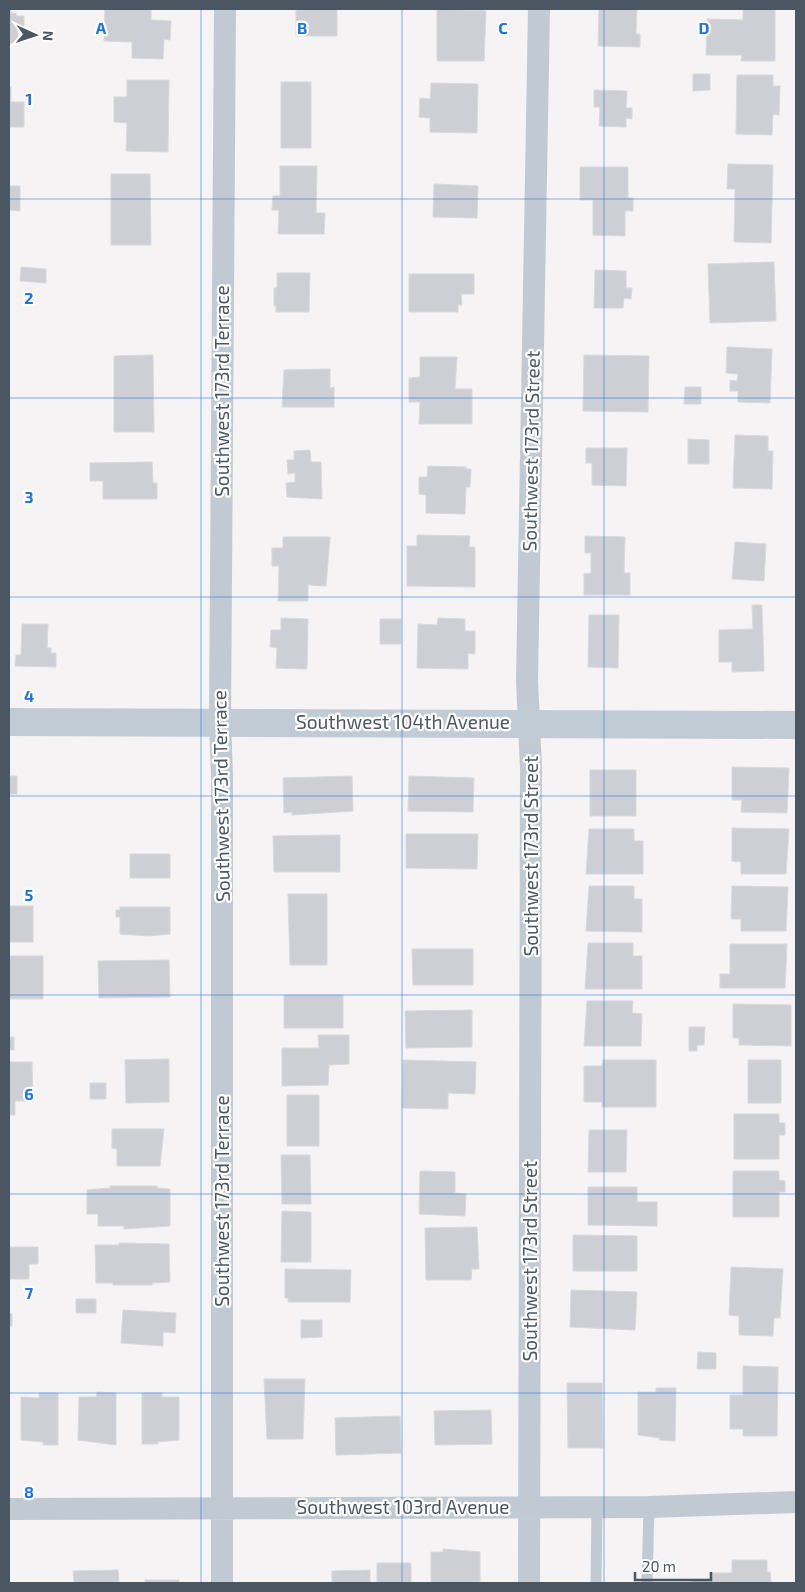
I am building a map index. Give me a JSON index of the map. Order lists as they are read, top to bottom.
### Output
{
  "streets": {
    "street": [
      "Southwest 173rd Terrace",
      "Southwest 173rd Street",
      "Southwest 104th Avenue",
      "Southwest 103rd Avenue"
    ]
  },
  "crossings": [
    ["Southwest 173rd Terrace", "Southwest 104th Avenue"],
    ["Southwest 173rd Terrace", "Southwest 103rd Avenue"],
    ["Southwest 173rd Street", "Southwest 104th Avenue"],
    ["Southwest 173rd Street", "Southwest 103rd Avenue"]
  ],
  "scale_bar": "20 m",
  "north": "right",
  "grid": {
    "columns": [
      "A",
      "B",
      "C",
      "D"
    ],
    "rows": [
      "1",
      "2",
      "3",
      "4",
      "5",
      "6",
      "7",
      "8"
    ]
  }
}
